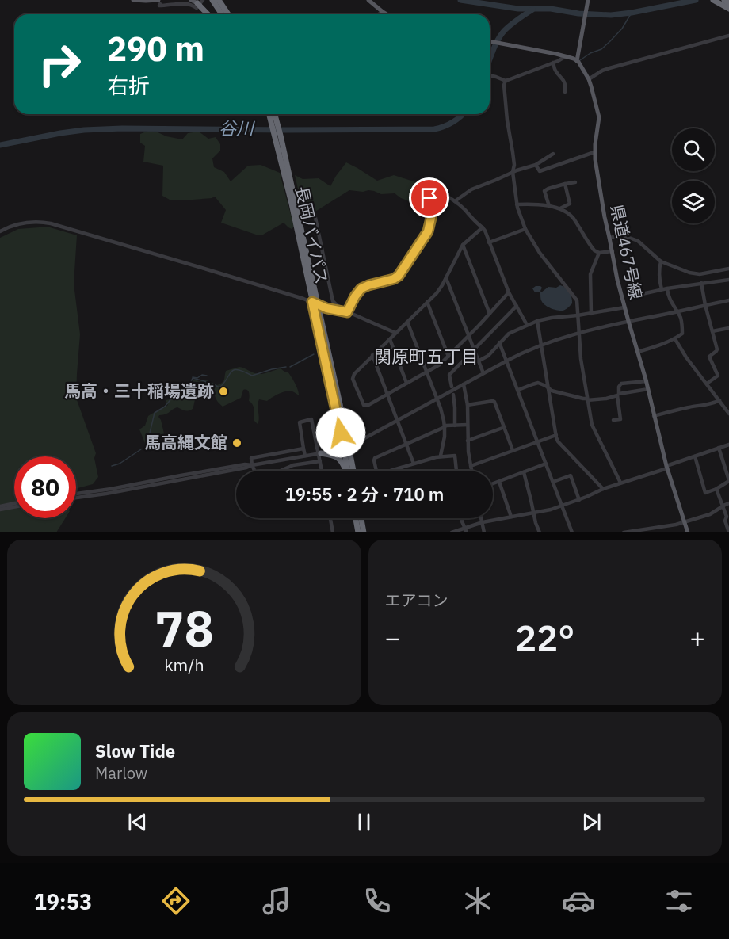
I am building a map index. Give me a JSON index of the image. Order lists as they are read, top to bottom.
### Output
{
  "streets": {
    "highway": ["長岡バイパス"],
    "main road": ["県道467号線"]
  },
  "districts": ["関原町五丁目"],
  "water": ["谷川"],
  "places": ["馬高・三十稲場遺跡", "馬高縄文館"],
  "page": {
    "turn": ["290 m", "右折"],
    "limit": "80",
    "trip": "19:55 · 2 分 · 710 m",
    "tile": "エアコン",
    "heat": ["−", "22°", "+"],
    "song": ["Slow Tide", "Marlow"],
    "tabs": "19:53",
    "gauge": ["78", "km/h"]
  }
}
